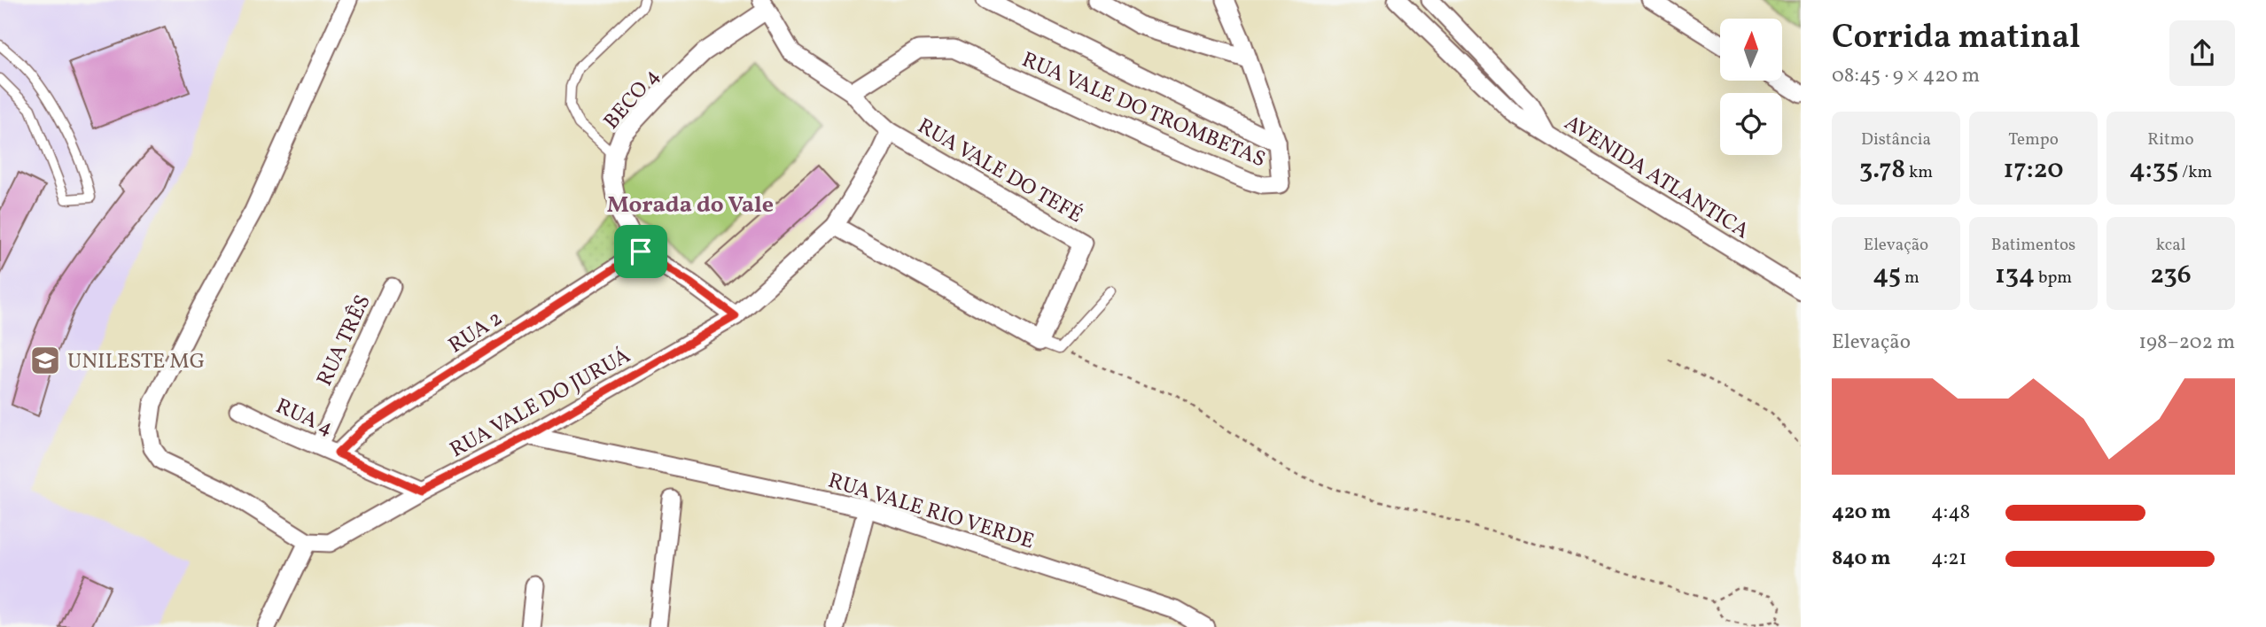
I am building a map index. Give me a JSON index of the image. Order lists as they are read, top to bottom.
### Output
{
  "streets": {
    "street": [
      "BECO 4",
      "RUA VALE DO TROMBETAS",
      "RUA VALE DO TEFÉ",
      "AVENIDA ATLANTICA",
      "RUA 2",
      "RUA TRÊS",
      "RUA VALE DO JURUÁ",
      "RUA 4",
      "RUA VALE RIO VERDE"
    ]
  },
  "crossings": [
    ["BECO 4", "RUA VALE DO TEFÉ"],
    ["BECO 4", "RUA 2"],
    ["RUA VALE DO TROMBETAS", "RUA VALE DO TEFÉ"],
    ["RUA VALE DO TEFÉ", "RUA VALE DO JURUÁ"],
    ["RUA 2", "RUA 4"],
    ["RUA TRÊS", "RUA 4"],
    ["RUA VALE DO JURUÁ", "RUA 4"],
    ["RUA VALE DO JURUÁ", "RUA VALE RIO VERDE"]
  ],
  "districts": ["Morada do Vale"],
  "places": {
    "school or university": ["UNILESTE MG"]
  },
  "north": "top",
  "page": {
    "heading": ["Corrida matinal", "08:45 · 9 × 420 m"],
    "stats": [
      ["Distância", "3.78 km"],
      ["Tempo", "17:20"],
      ["Ritmo", "4:35 /km"],
      ["Elevação", "45 m"],
      ["Batimentos", "134 bpm"],
      ["kcal", "236"]
    ],
    "chart": ["Elevação", "198–202 m"],
    "list": [
      {
        "name": "420 m",
        "note": "4:48"
      },
      {
        "name": "840 m",
        "note": "4:21"
      }
    ]
  }
}
